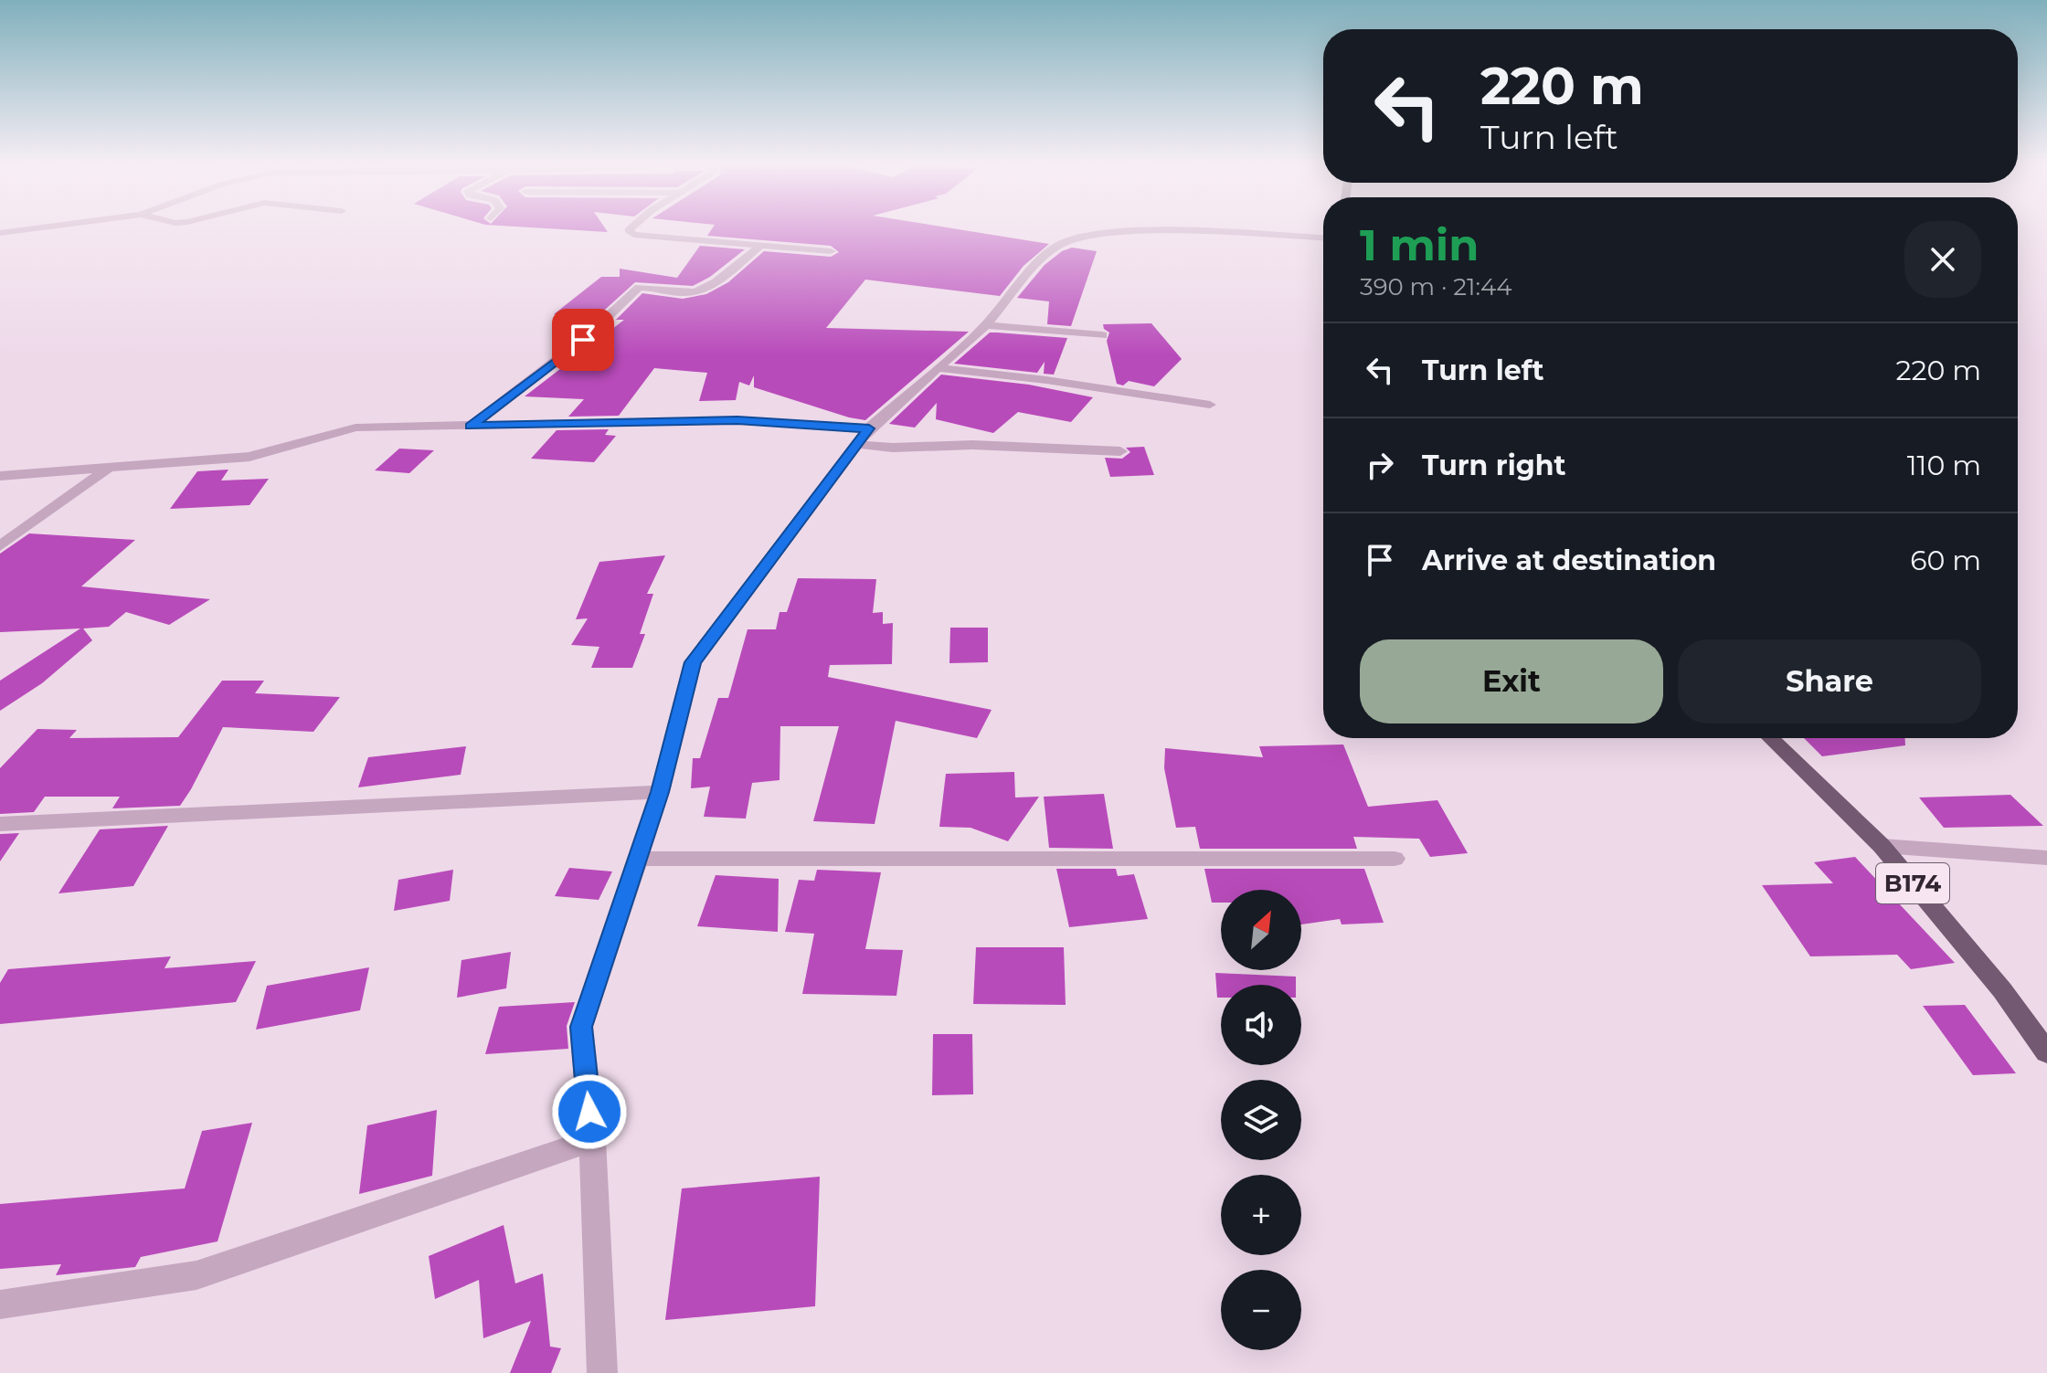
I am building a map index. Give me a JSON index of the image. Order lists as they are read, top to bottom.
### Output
{
  "streets": {
    "main road": ["B174"]
  },
  "north": "top right",
  "page": {
    "turn": ["220 m", "Turn left"],
    "heading": ["1 min", "390 m · 21:44"],
    "list": [
      {
        "name": "Turn left",
        "value": "220 m"
      },
      {
        "name": "Turn right",
        "value": "110 m"
      },
      {
        "name": "Arrive at destination",
        "value": "60 m"
      }
    ],
    "buttons": ["Exit", "Share"],
    "map_buttons": ["+", "−"]
  }
}
